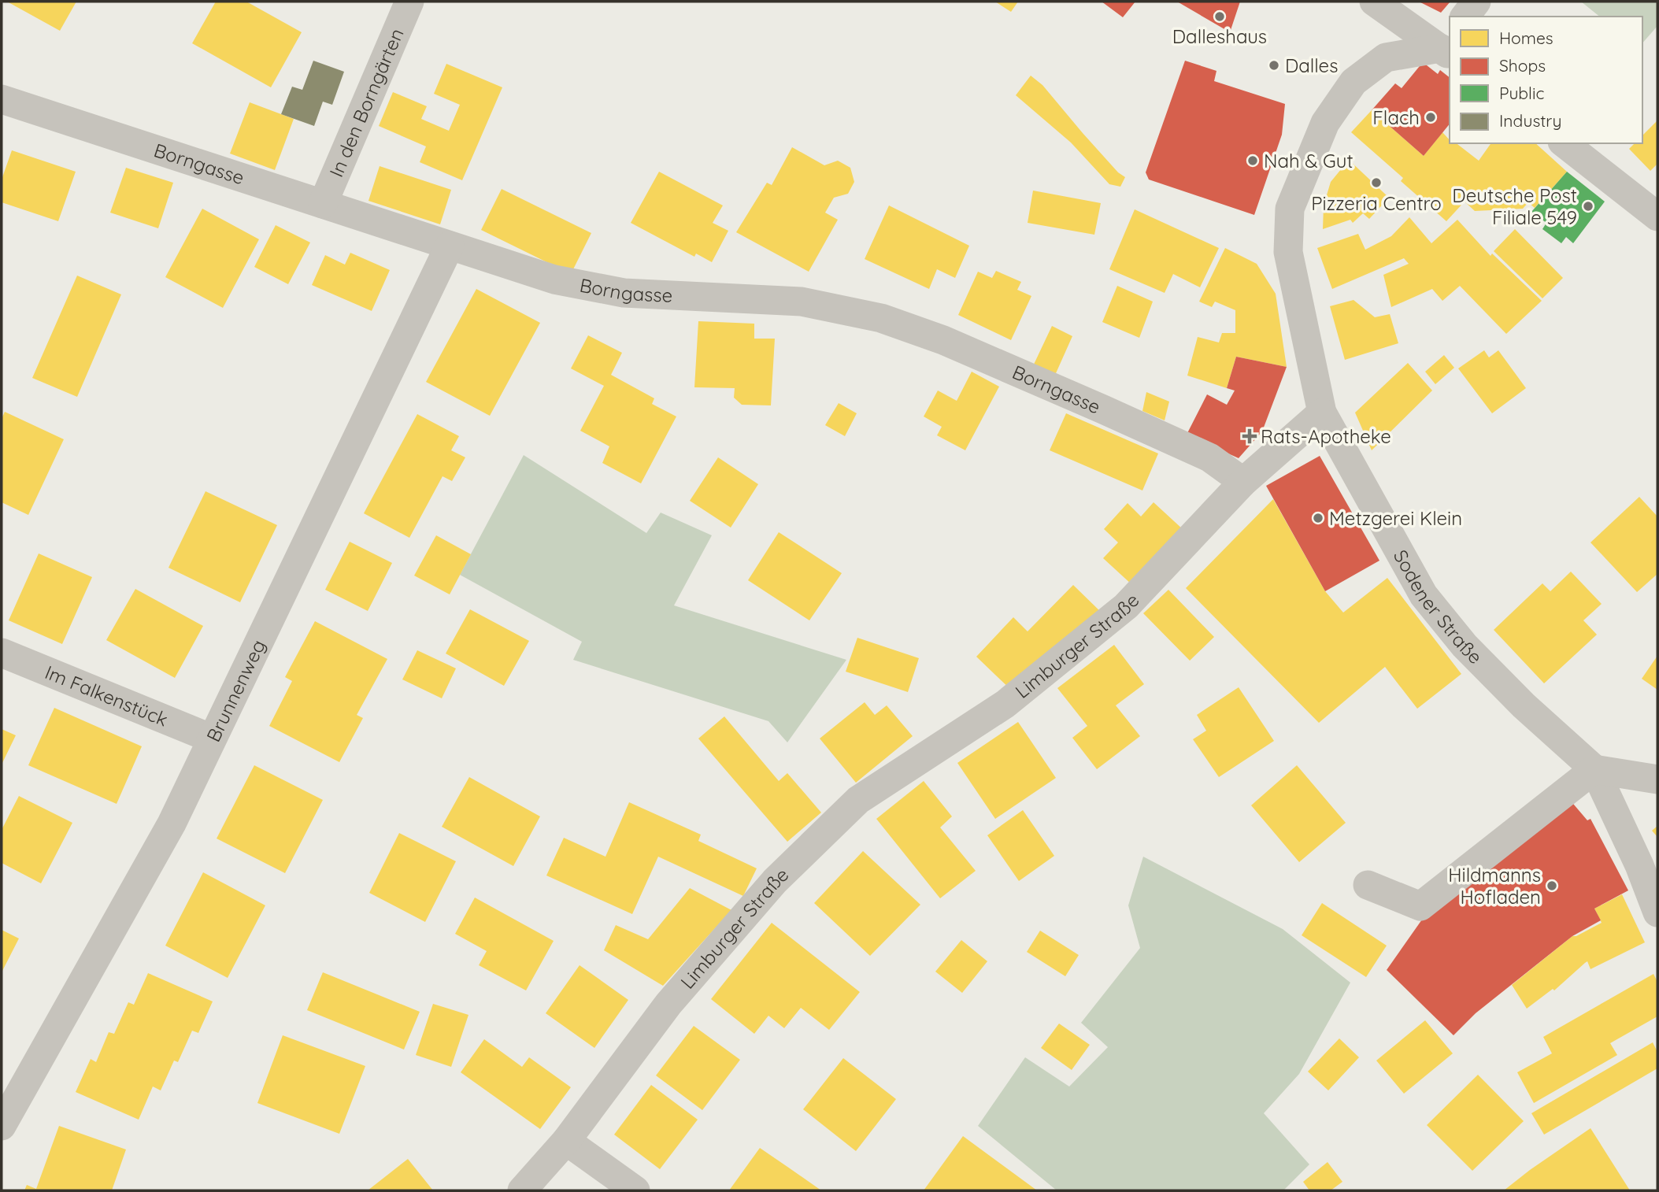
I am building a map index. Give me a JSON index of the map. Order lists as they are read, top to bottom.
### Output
{
  "streets": {
    "street": [
      "In den Borngärten",
      "Borngasse",
      "Sodener Straße",
      "Limburger Straße",
      "Brunnenweg",
      "Im Falkenstück"
    ]
  },
  "crossings": [
    ["In den Borngärten", "Borngasse"],
    ["Borngasse", "Limburger Straße"],
    ["Borngasse", "Brunnenweg"],
    ["Sodener Straße", "Limburger Straße"],
    ["Brunnenweg", "Im Falkenstück"]
  ],
  "places": {
    "other": [
      "Dalleshaus",
      "Dalles",
      "Flach",
      "Nah & Gut",
      "Pizzeria Centro",
      "Deutsche Post Filiale 549",
      "Metzgerei Klein",
      "Hildmanns Hofladen"
    ],
    "health": ["Rats-Apotheke"]
  },
  "legend": [
    "Homes",
    "Shops",
    "Public",
    "Industry"
  ]
}
